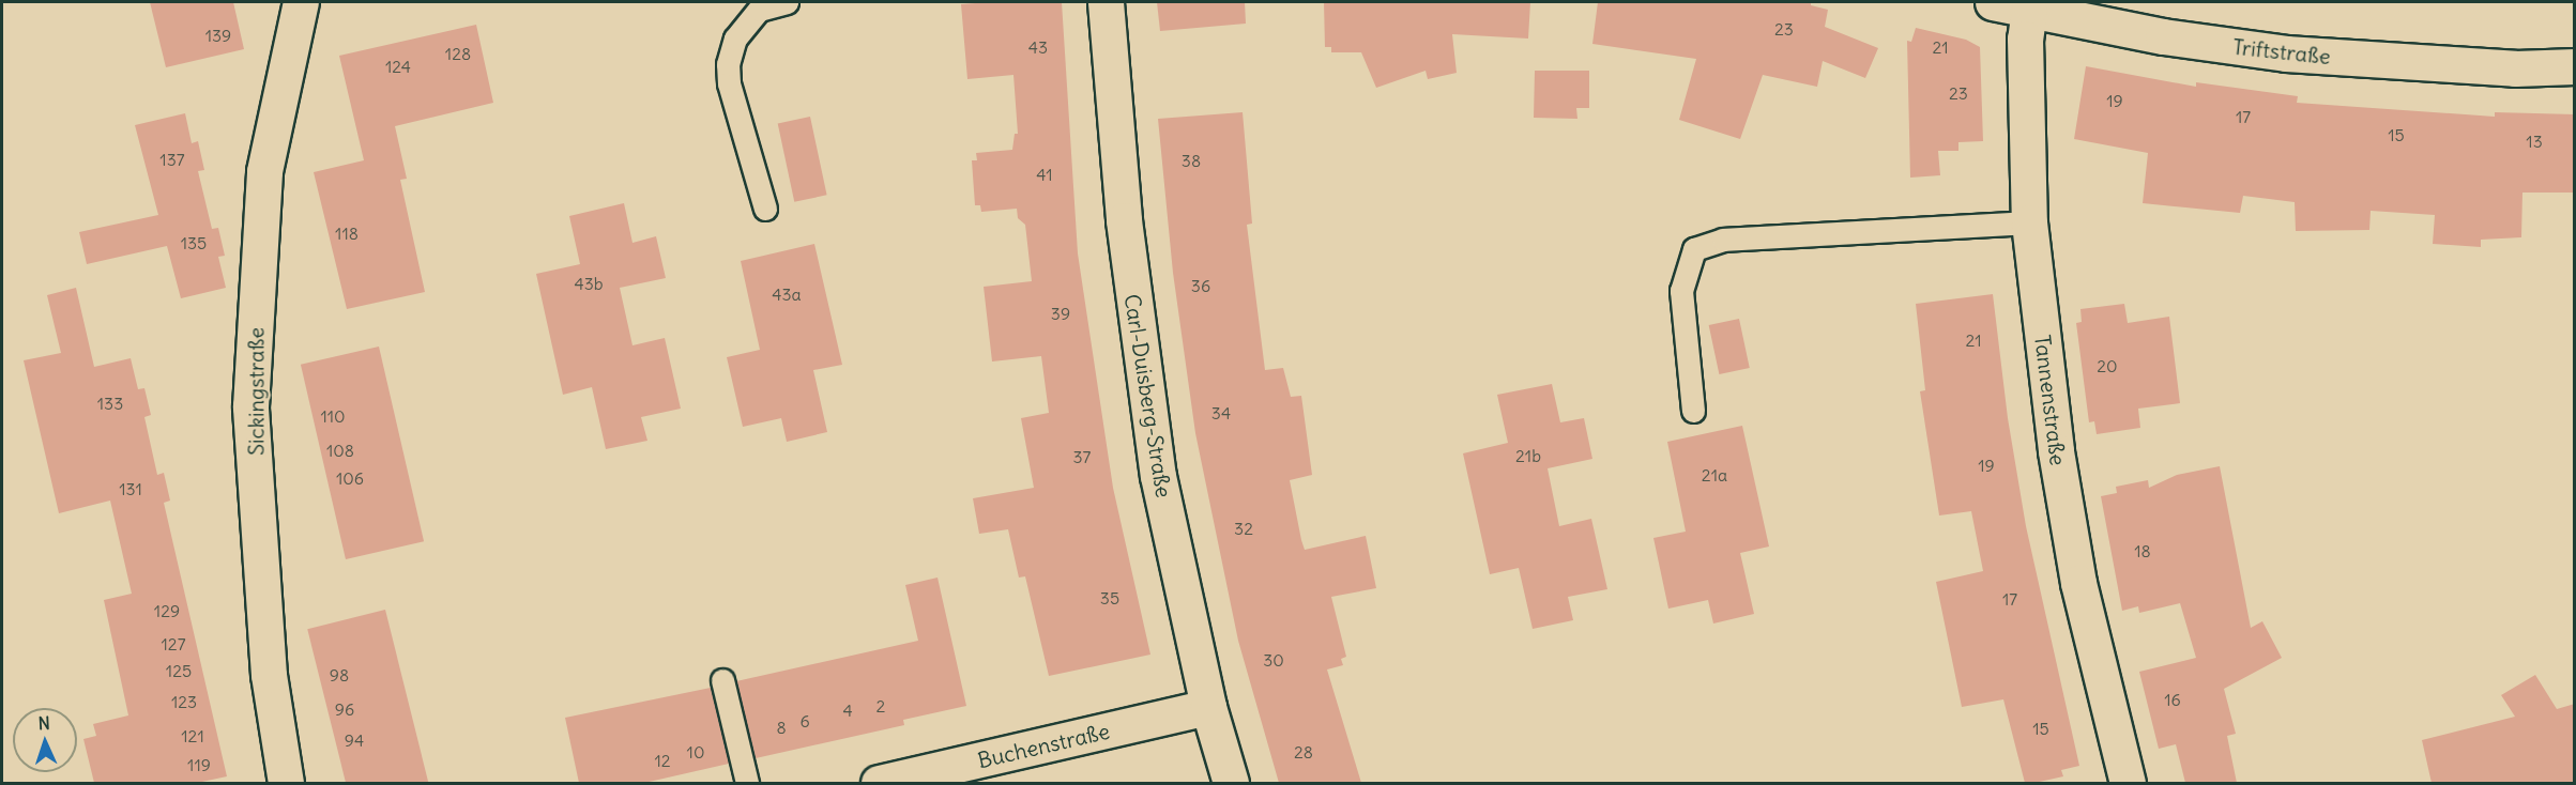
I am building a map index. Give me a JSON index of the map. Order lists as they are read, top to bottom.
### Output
{
  "streets": {
    "street": [
      "Triftstraße",
      "Sickingstraße",
      "Carl-Duisberg-Straße",
      "Tannenstraße",
      "Buchenstraße"
    ]
  },
  "crossings": [
    ["Triftstraße", "Tannenstraße"],
    ["Carl-Duisberg-Straße", "Buchenstraße"]
  ],
  "house_numbers": [
    "23",
    "139",
    "43",
    "21",
    "128",
    "124",
    "23",
    "19",
    "17",
    "15",
    "13",
    "137",
    "38",
    "41",
    "118",
    "135",
    "43b",
    "36",
    "43a",
    "39",
    "21",
    "20",
    "133",
    "34",
    "110",
    "108",
    "21b",
    "37",
    "19",
    "21a",
    "106",
    "131",
    "32",
    "18",
    "35",
    "17",
    "129",
    "127",
    "30",
    "125",
    "98",
    "16",
    "123",
    "2",
    "96",
    "4",
    "6",
    "8",
    "15",
    "121",
    "94",
    "10",
    "28",
    "12",
    "119"
  ],
  "north": "top"
}
